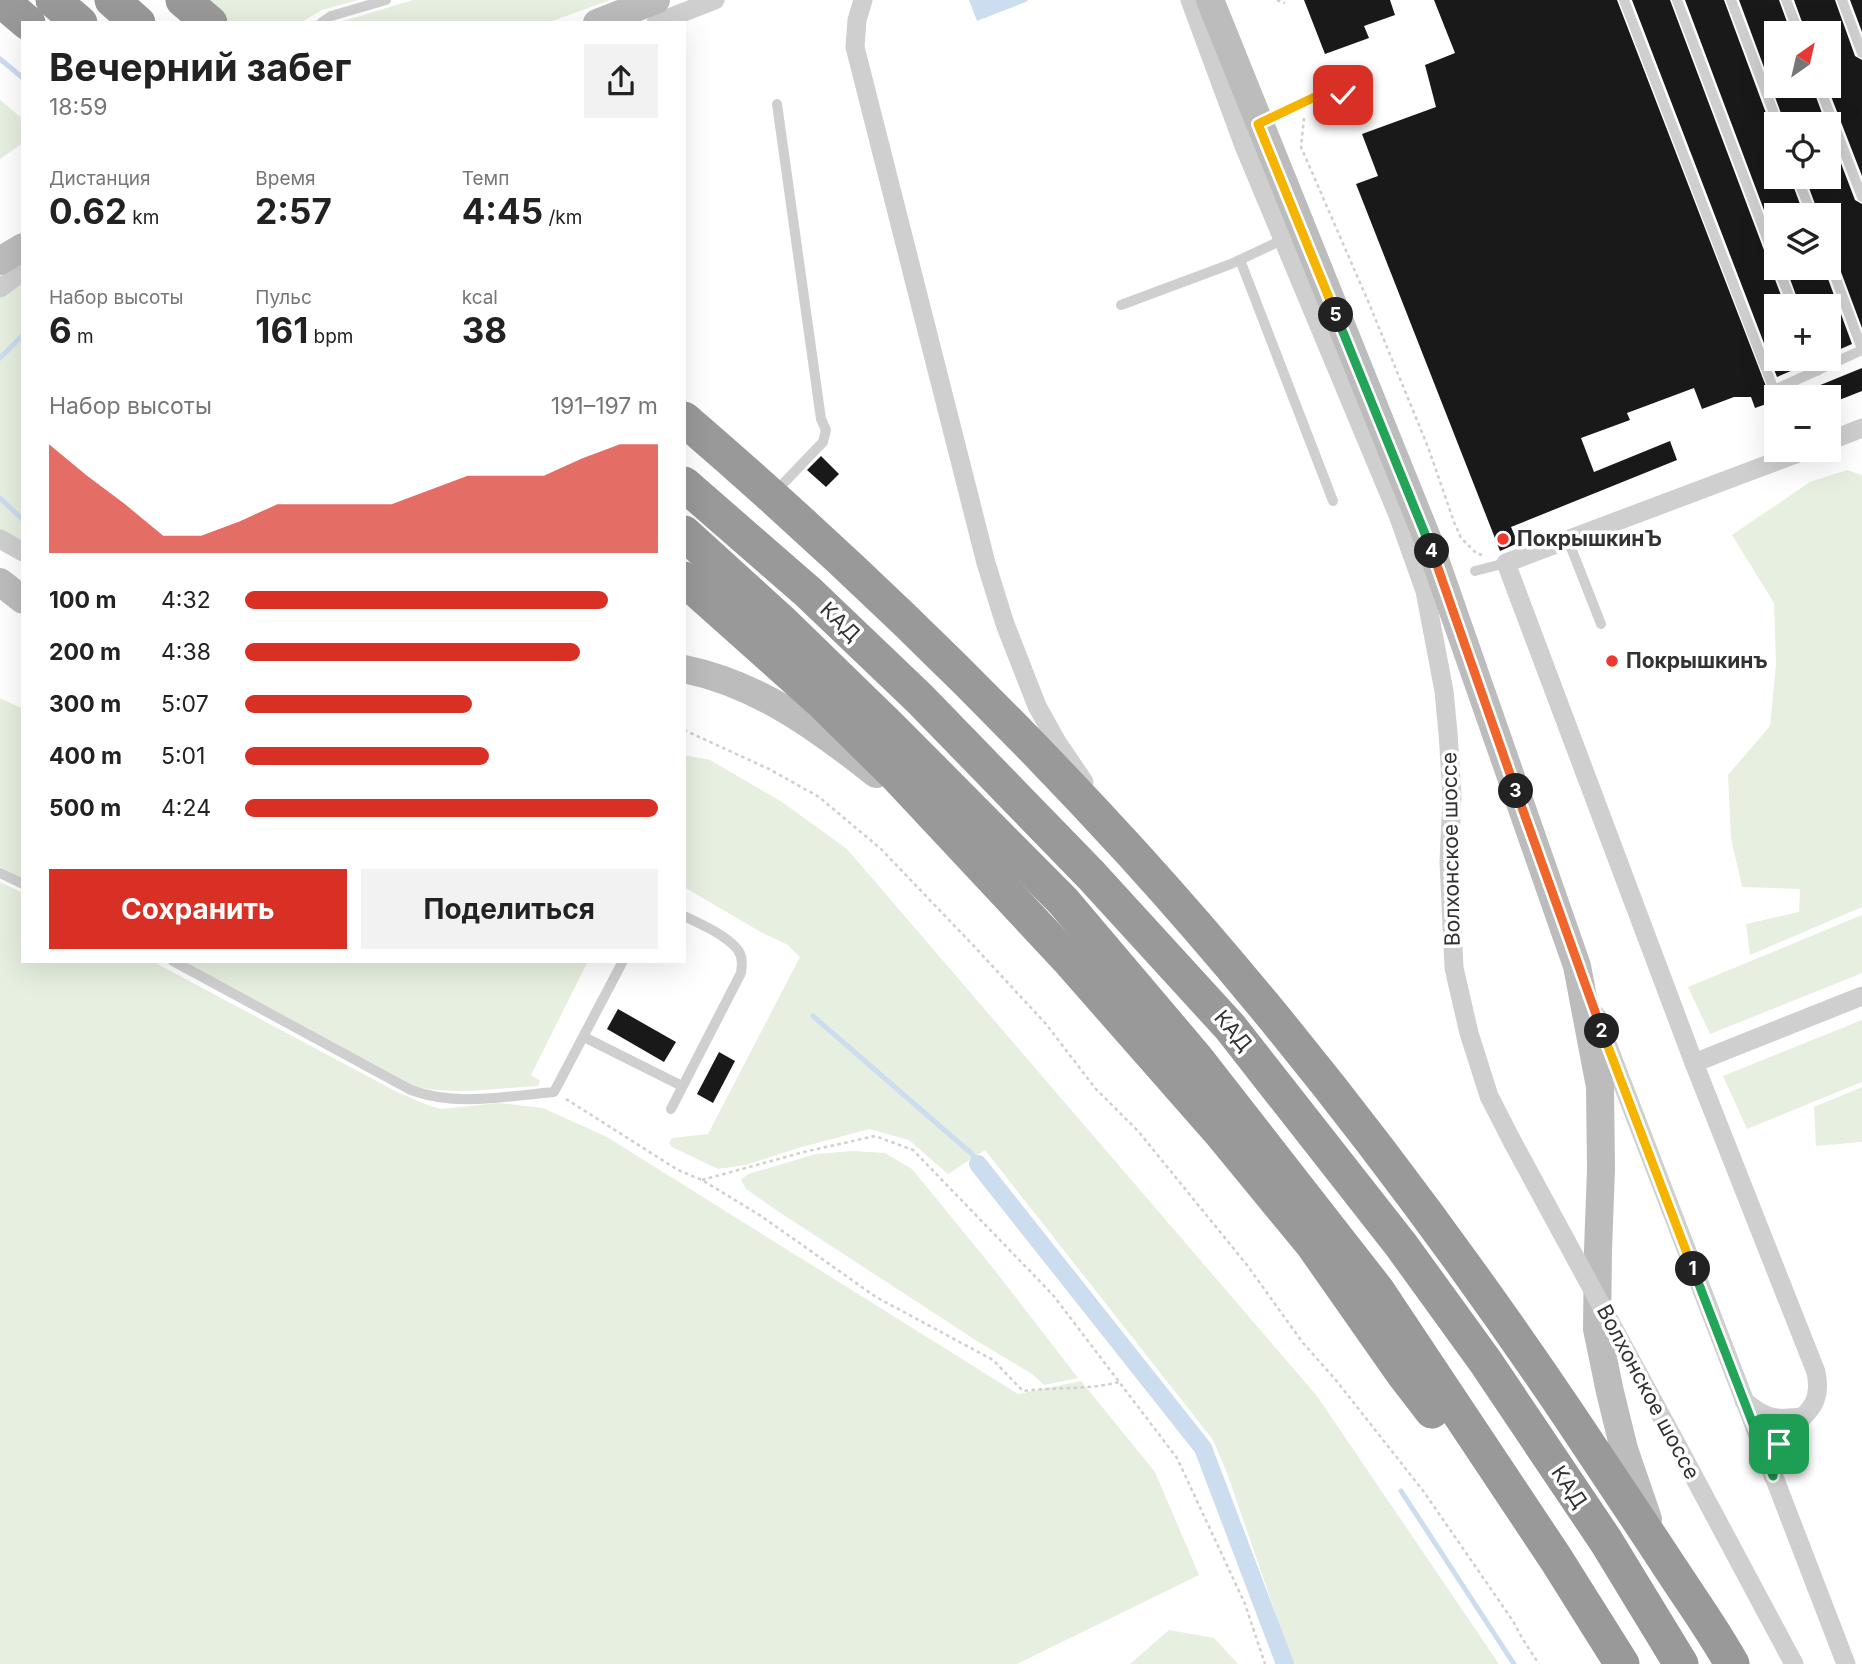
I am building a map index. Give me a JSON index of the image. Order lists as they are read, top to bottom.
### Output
{
  "streets": {
    "highway": ["КАД"],
    "street": ["Волхонское шоссе"]
  },
  "places": ["ПокрышкинЪ", "Покрышкинъ"],
  "north": "top right",
  "page": {
    "map_buttons": ["+", "−"],
    "heading": ["Вечерний забег", "18:59"],
    "stats": [
      ["Дистанция", "0.62 km"],
      ["Время", "2:57"],
      ["Темп", "4:45 /km"],
      ["Набор высоты", "6 m"],
      ["Пульс", "161 bpm"],
      ["kcal", "38"]
    ],
    "pins": [
      "5",
      "4",
      "3",
      "2",
      "1"
    ],
    "chart": ["Набор высоты", "191–197 m"],
    "list": [
      {
        "name": "100 m",
        "note": "4:32"
      },
      {
        "name": "200 m",
        "note": "4:38"
      },
      {
        "name": "300 m",
        "note": "5:07"
      },
      {
        "name": "400 m",
        "note": "5:01"
      },
      {
        "name": "500 m",
        "note": "4:24"
      }
    ],
    "buttons": ["Сохранить", "Поделиться"]
  }
}
